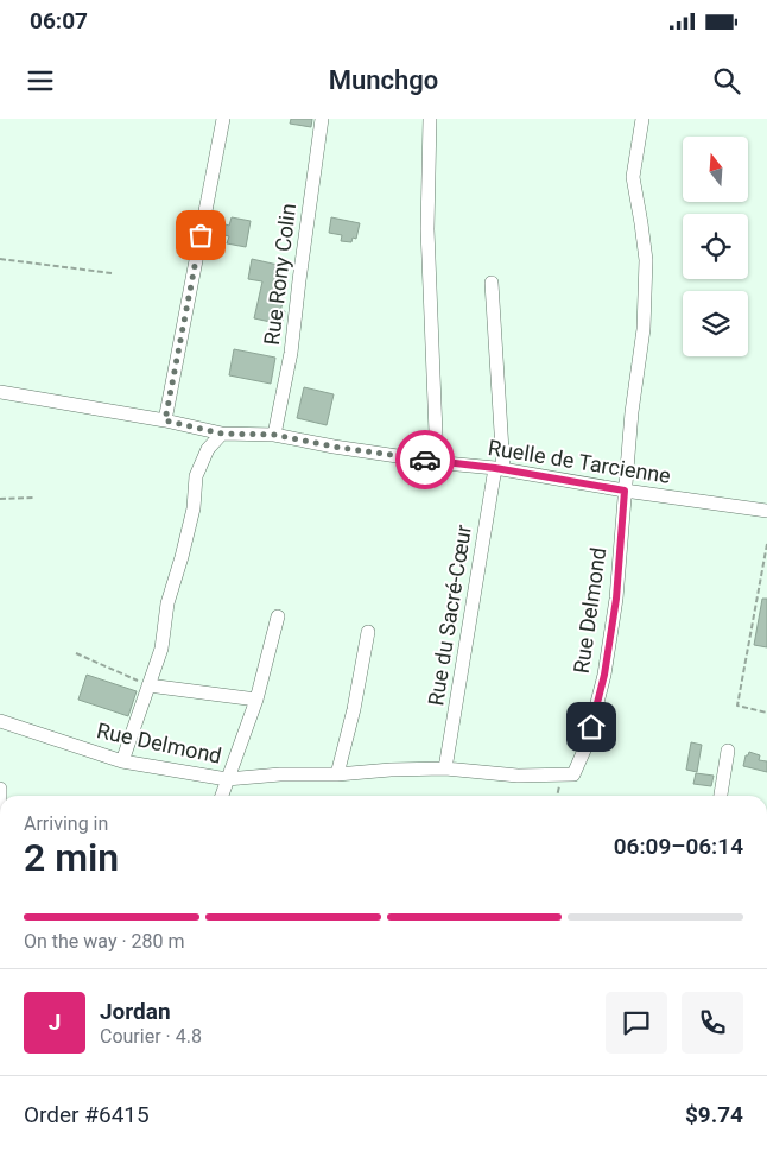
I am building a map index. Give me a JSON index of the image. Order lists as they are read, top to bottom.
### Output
{
  "streets": {
    "street": [
      "Rue Rony Colin",
      "Ruelle de Tarcienne",
      "Rue Delmond",
      "Rue du Sacré-Cœur"
    ]
  },
  "crossings": [
    ["Rue Rony Colin", "Ruelle de Tarcienne"],
    ["Ruelle de Tarcienne", "Rue Delmond"],
    ["Ruelle de Tarcienne", "Rue du Sacré-Cœur"],
    ["Rue Delmond", "Rue du Sacré-Cœur"]
  ],
  "north": "top",
  "page": {
    "status": "06:07",
    "header": "Munchgo",
    "heading": ["2 min", "Arriving in", "06:09–06:14"],
    "panel": [
      "Jordan",
      "Courier · 4.8",
      "Order #6415",
      "$9.74"
    ],
    "bar": "On the way · 280 m",
    "round": "J"
  }
}
